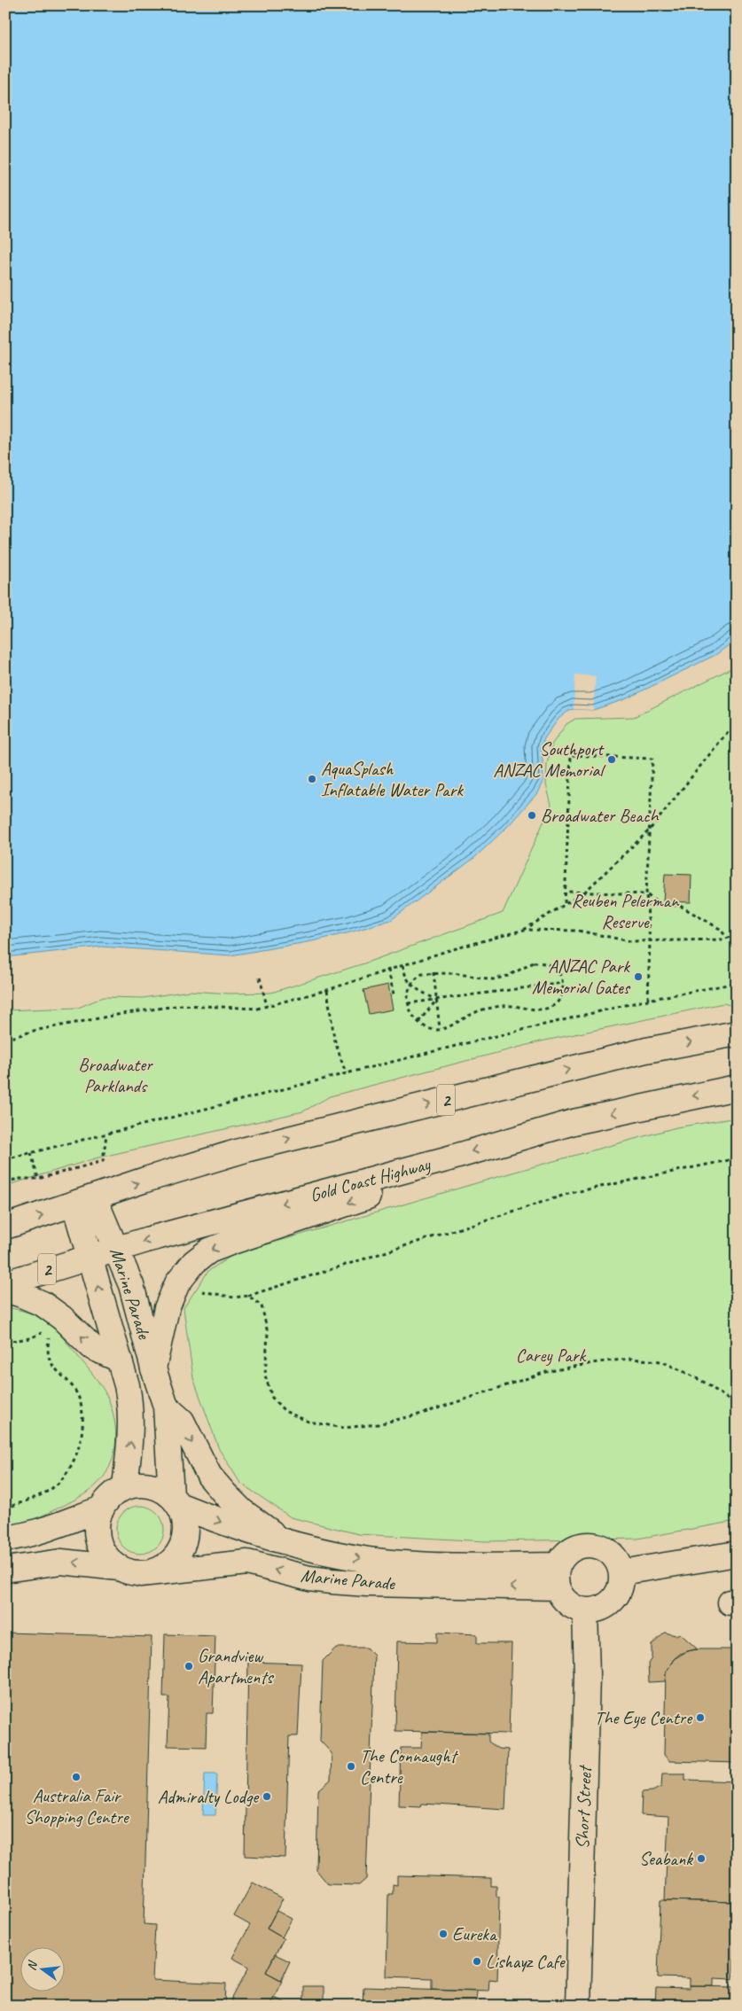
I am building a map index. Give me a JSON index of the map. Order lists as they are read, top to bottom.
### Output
{
  "streets": {
    "main road": [
      "2",
      "Gold Coast Highway",
      "Marine Parade",
      "Short Street"
    ]
  },
  "crossings": [
    ["2", "Marine Parade"],
    ["Gold Coast Highway", "Marine Parade"],
    ["Marine Parade", "Short Street"]
  ],
  "parks": ["Reuben Pelerman Reserve", "Broadwater Parklands", "Carey Park"],
  "places": [
    "Southport ANZAC Memorial",
    "AquaSplash Inflatable Water Park",
    "Broadwater Beach",
    "ANZAC Park Memorial Gates",
    "Grandview Apartments",
    "The Eye Centre",
    "The Connaught Centre",
    "Australia Fair Shopping Centre",
    "Admiralty Lodge",
    "Seabank",
    "Eureka",
    "Lishayz Cafe"
  ],
  "north": "left"
}
